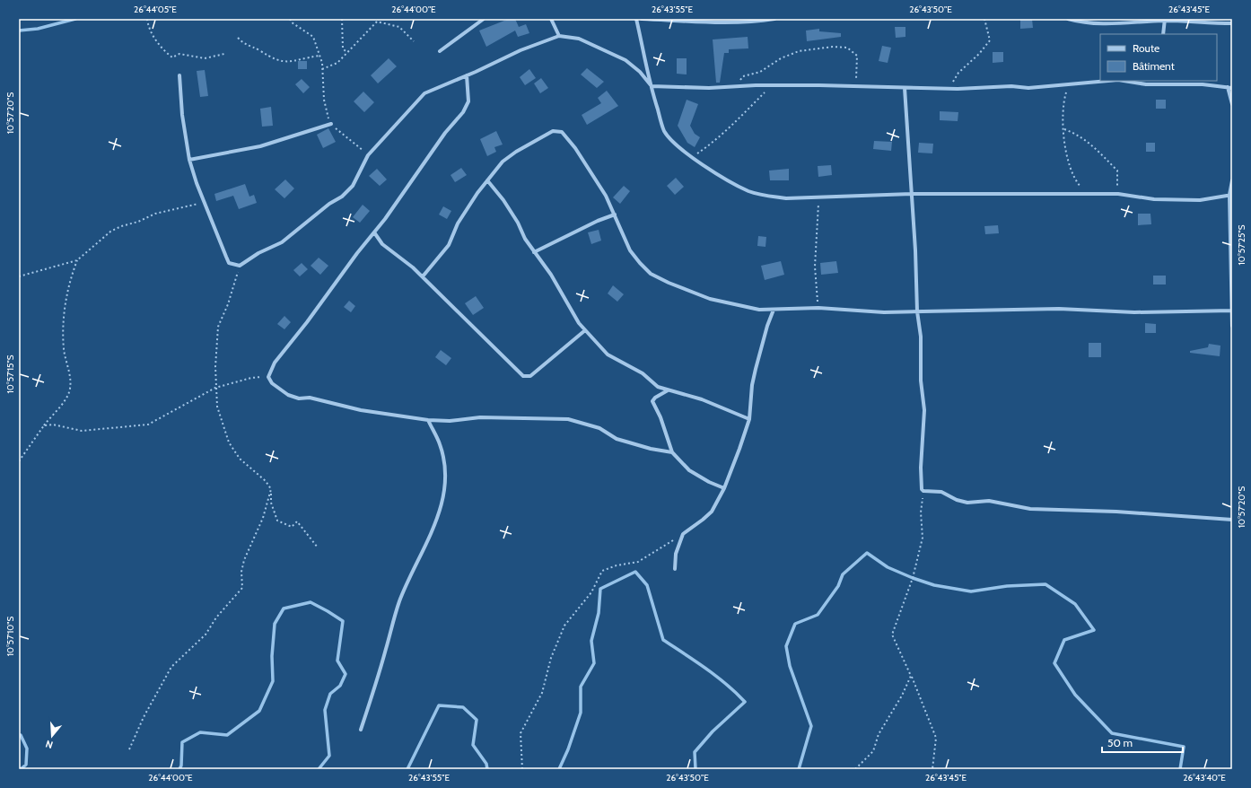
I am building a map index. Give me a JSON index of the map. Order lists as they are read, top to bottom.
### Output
{
  "legend": ["Route", "Bâtiment"],
  "scale_bar": "50 m",
  "north": "bottom",
  "coordinates": [
    "26°44'05\"E",
    "26°44'00\"E",
    "26°43'55\"E",
    "26°43'50\"E",
    "26°43'45\"E",
    "10°57'20\"S",
    "10°57'25\"S",
    "10°57'15\"S",
    "10°57'10\"S",
    "26°43'40\"E"
  ]
}
